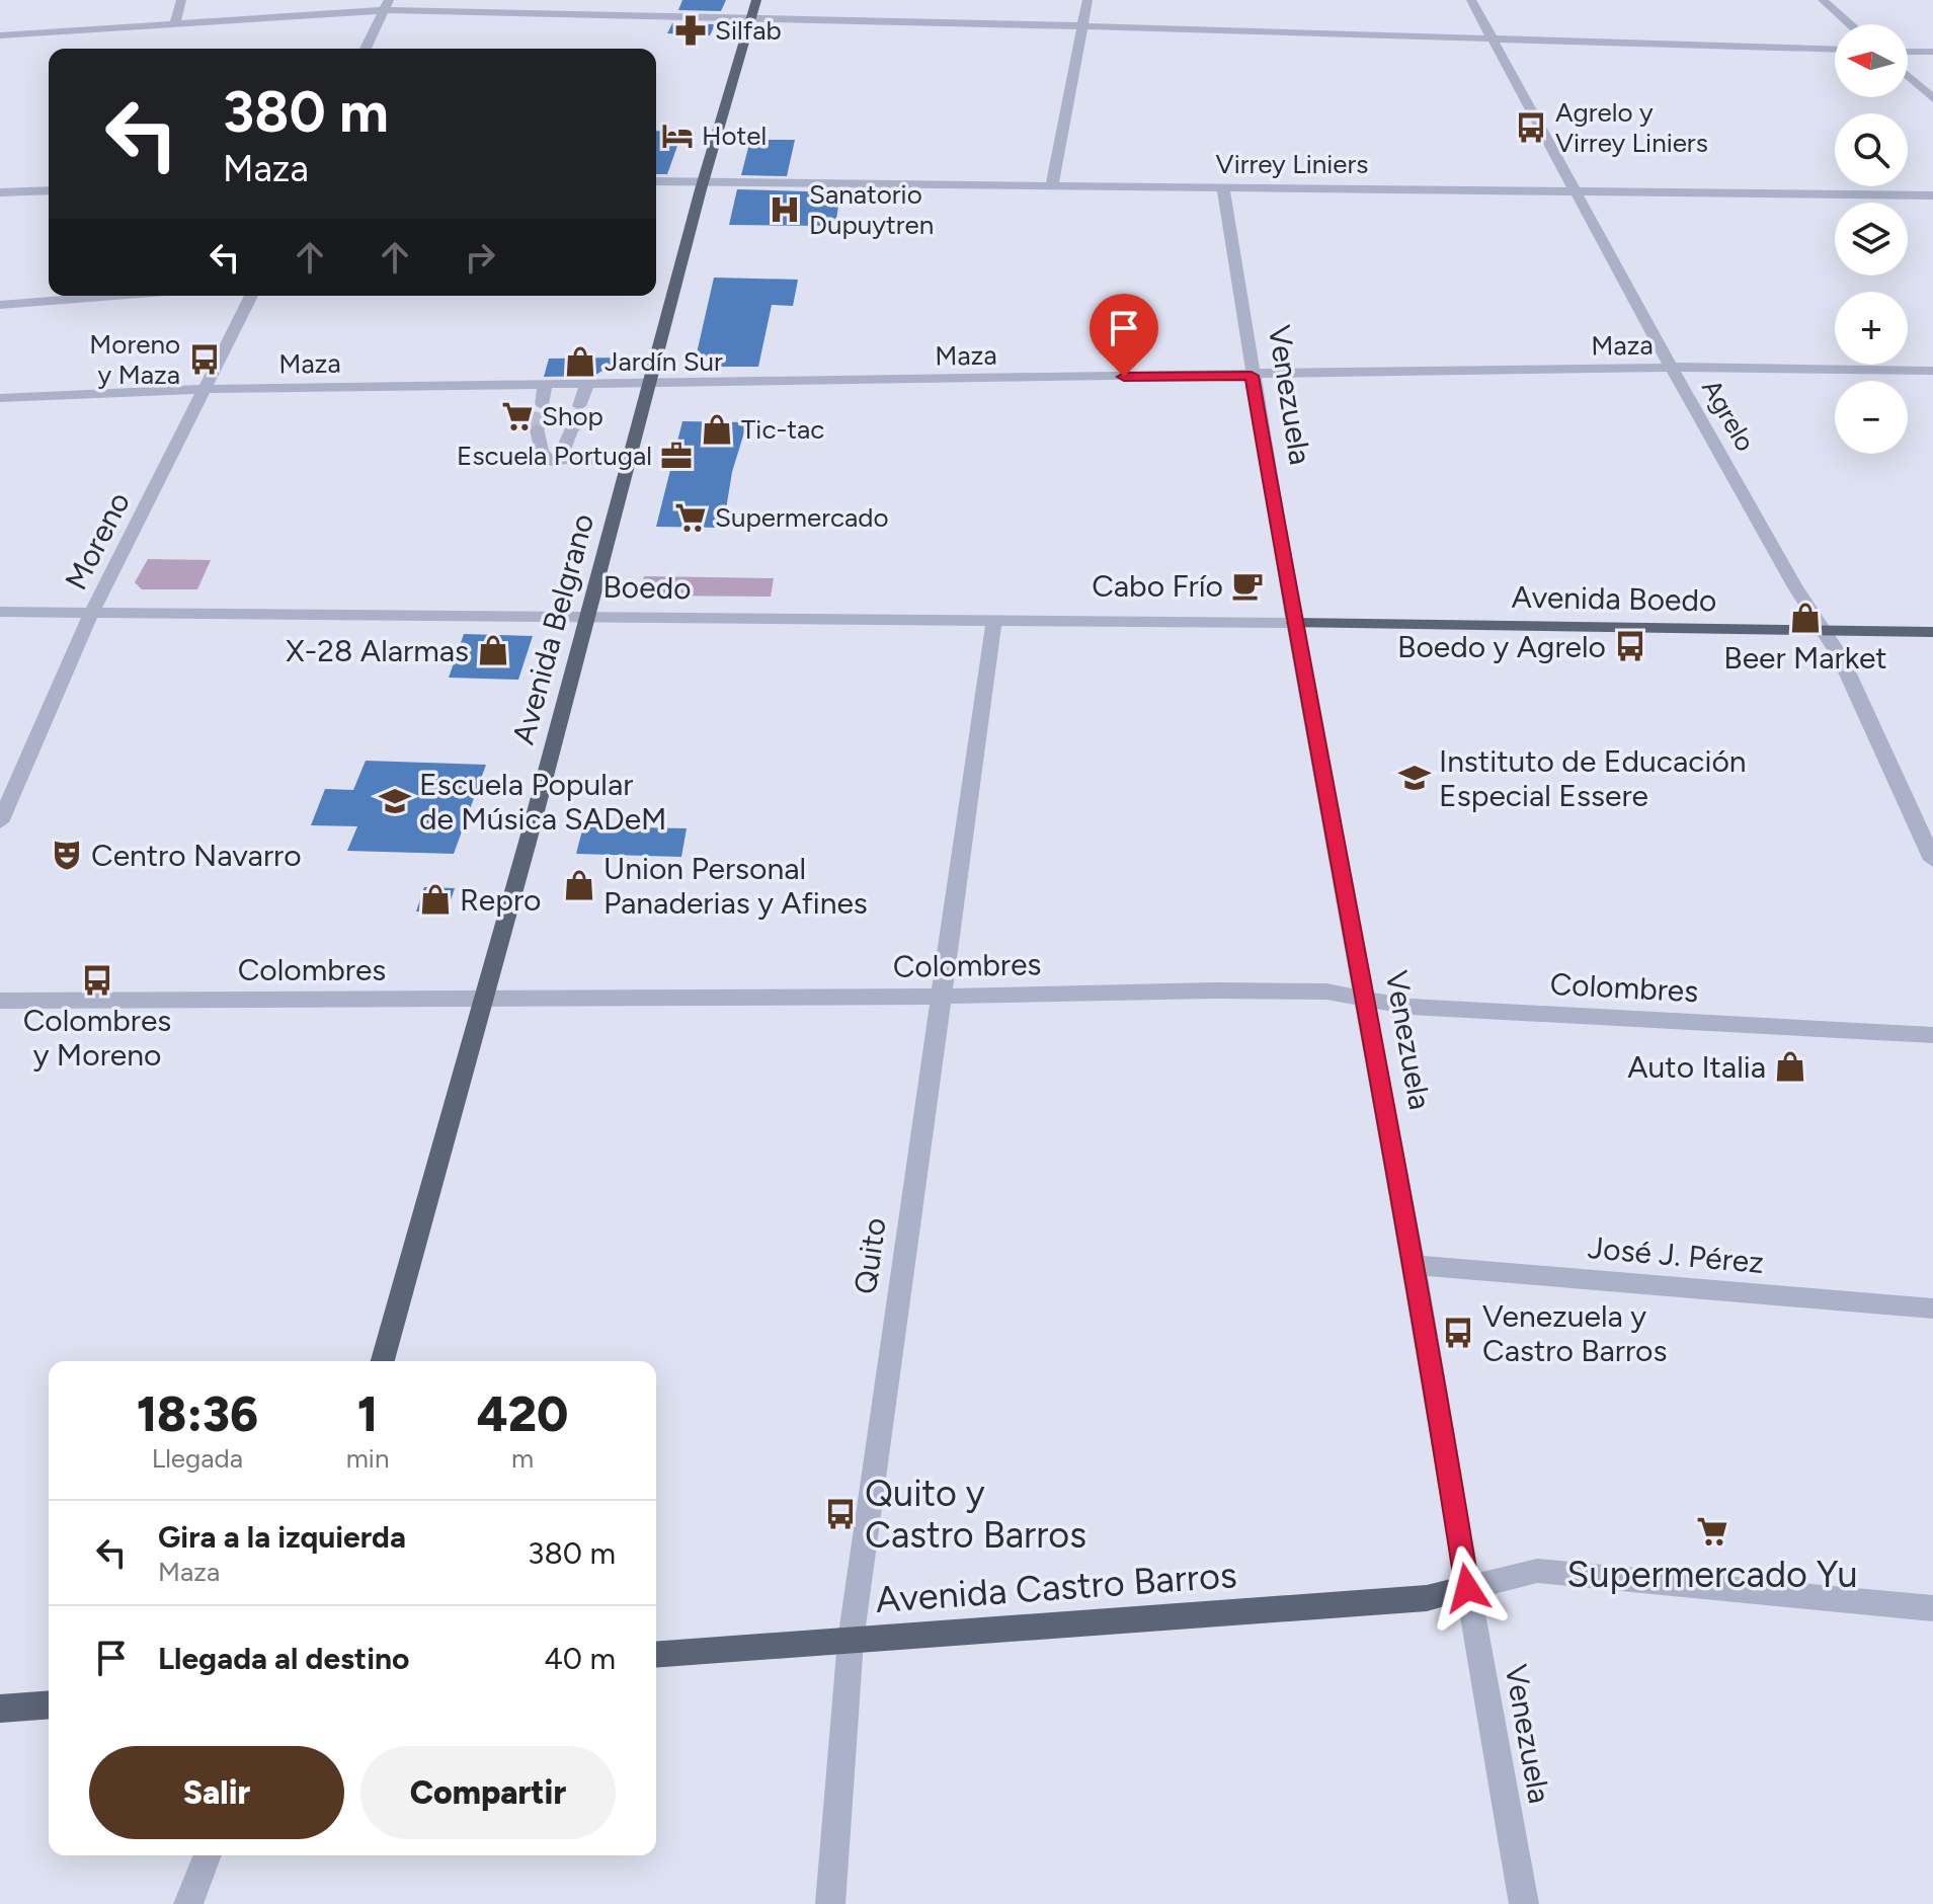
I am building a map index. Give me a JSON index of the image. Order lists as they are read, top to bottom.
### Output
{
  "streets": {
    "main road": ["Avenida Boedo", "Avenida Belgrano", "Avenida Castro Barros"],
    "street": [
      "Virrey Liniers",
      "Maza",
      "Venezuela",
      "Agrelo",
      "Moreno",
      "Boedo",
      "Colombres",
      "José J. Pérez",
      "Quito"
    ]
  },
  "crossings": [
    ["Virrey Liniers", "Venezuela"],
    ["Virrey Liniers", "Agrelo"],
    ["Virrey Liniers", "Avenida Belgrano"],
    ["Maza", "Venezuela"],
    ["Maza", "Agrelo"],
    ["Maza", "Moreno"],
    ["Maza", "Avenida Belgrano"],
    ["Venezuela", "Boedo"],
    ["Venezuela", "Avenida Boedo"],
    ["Venezuela", "Colombres"],
    ["Venezuela", "José J. Pérez"],
    ["Venezuela", "Avenida Castro Barros"],
    ["Agrelo", "Avenida Boedo"],
    ["Moreno", "Boedo"],
    ["Boedo", "Avenida Boedo"],
    ["Boedo", "Avenida Belgrano"],
    ["Boedo", "Quito"],
    ["Avenida Belgrano", "Colombres"],
    ["Colombres", "Quito"],
    ["Quito", "Avenida Castro Barros"]
  ],
  "places": {
    "pharmacy": ["Silfab"],
    "bus stop": [
      "Agrelo y Virrey Liniers",
      "Moreno y Maza",
      "Boedo y Agrelo",
      "Colombres y Moreno",
      "Venezuela y Castro Barros",
      "Quito y Castro Barros"
    ],
    "hotel": ["Hotel"],
    "hospital": ["Sanatorio Dupuytren"],
    "shop": [
      "Jardín Sur",
      "Tic-tac",
      "Beer Market",
      "X-28 Alarmas",
      "Union Personal Panaderias y Afines",
      "Repro",
      "Auto Italia"
    ],
    "supermarket": ["Shop", "Supermercado", "Supermercado Yu"],
    "office": ["Escuela Portugal"],
    "cafe": ["Cabo Frío"],
    "school or university": ["Instituto de Educación Especial Essere", "Escuela Popular de Música SADeM"],
    "theatre": ["Centro Navarro"]
  },
  "north": "left",
  "page": {
    "map_buttons": ["+", "−"],
    "turn": ["380 m", "Maza"],
    "eta": [
      "18:36",
      "Llegada",
      "1",
      "min",
      "420",
      "m"
    ],
    "list": [
      {
        "name": "Gira a la izquierda",
        "note": "Maza",
        "value": "380 m"
      },
      {
        "name": "Llegada al destino",
        "value": "40 m"
      }
    ],
    "buttons": ["Salir", "Compartir"]
  }
}
